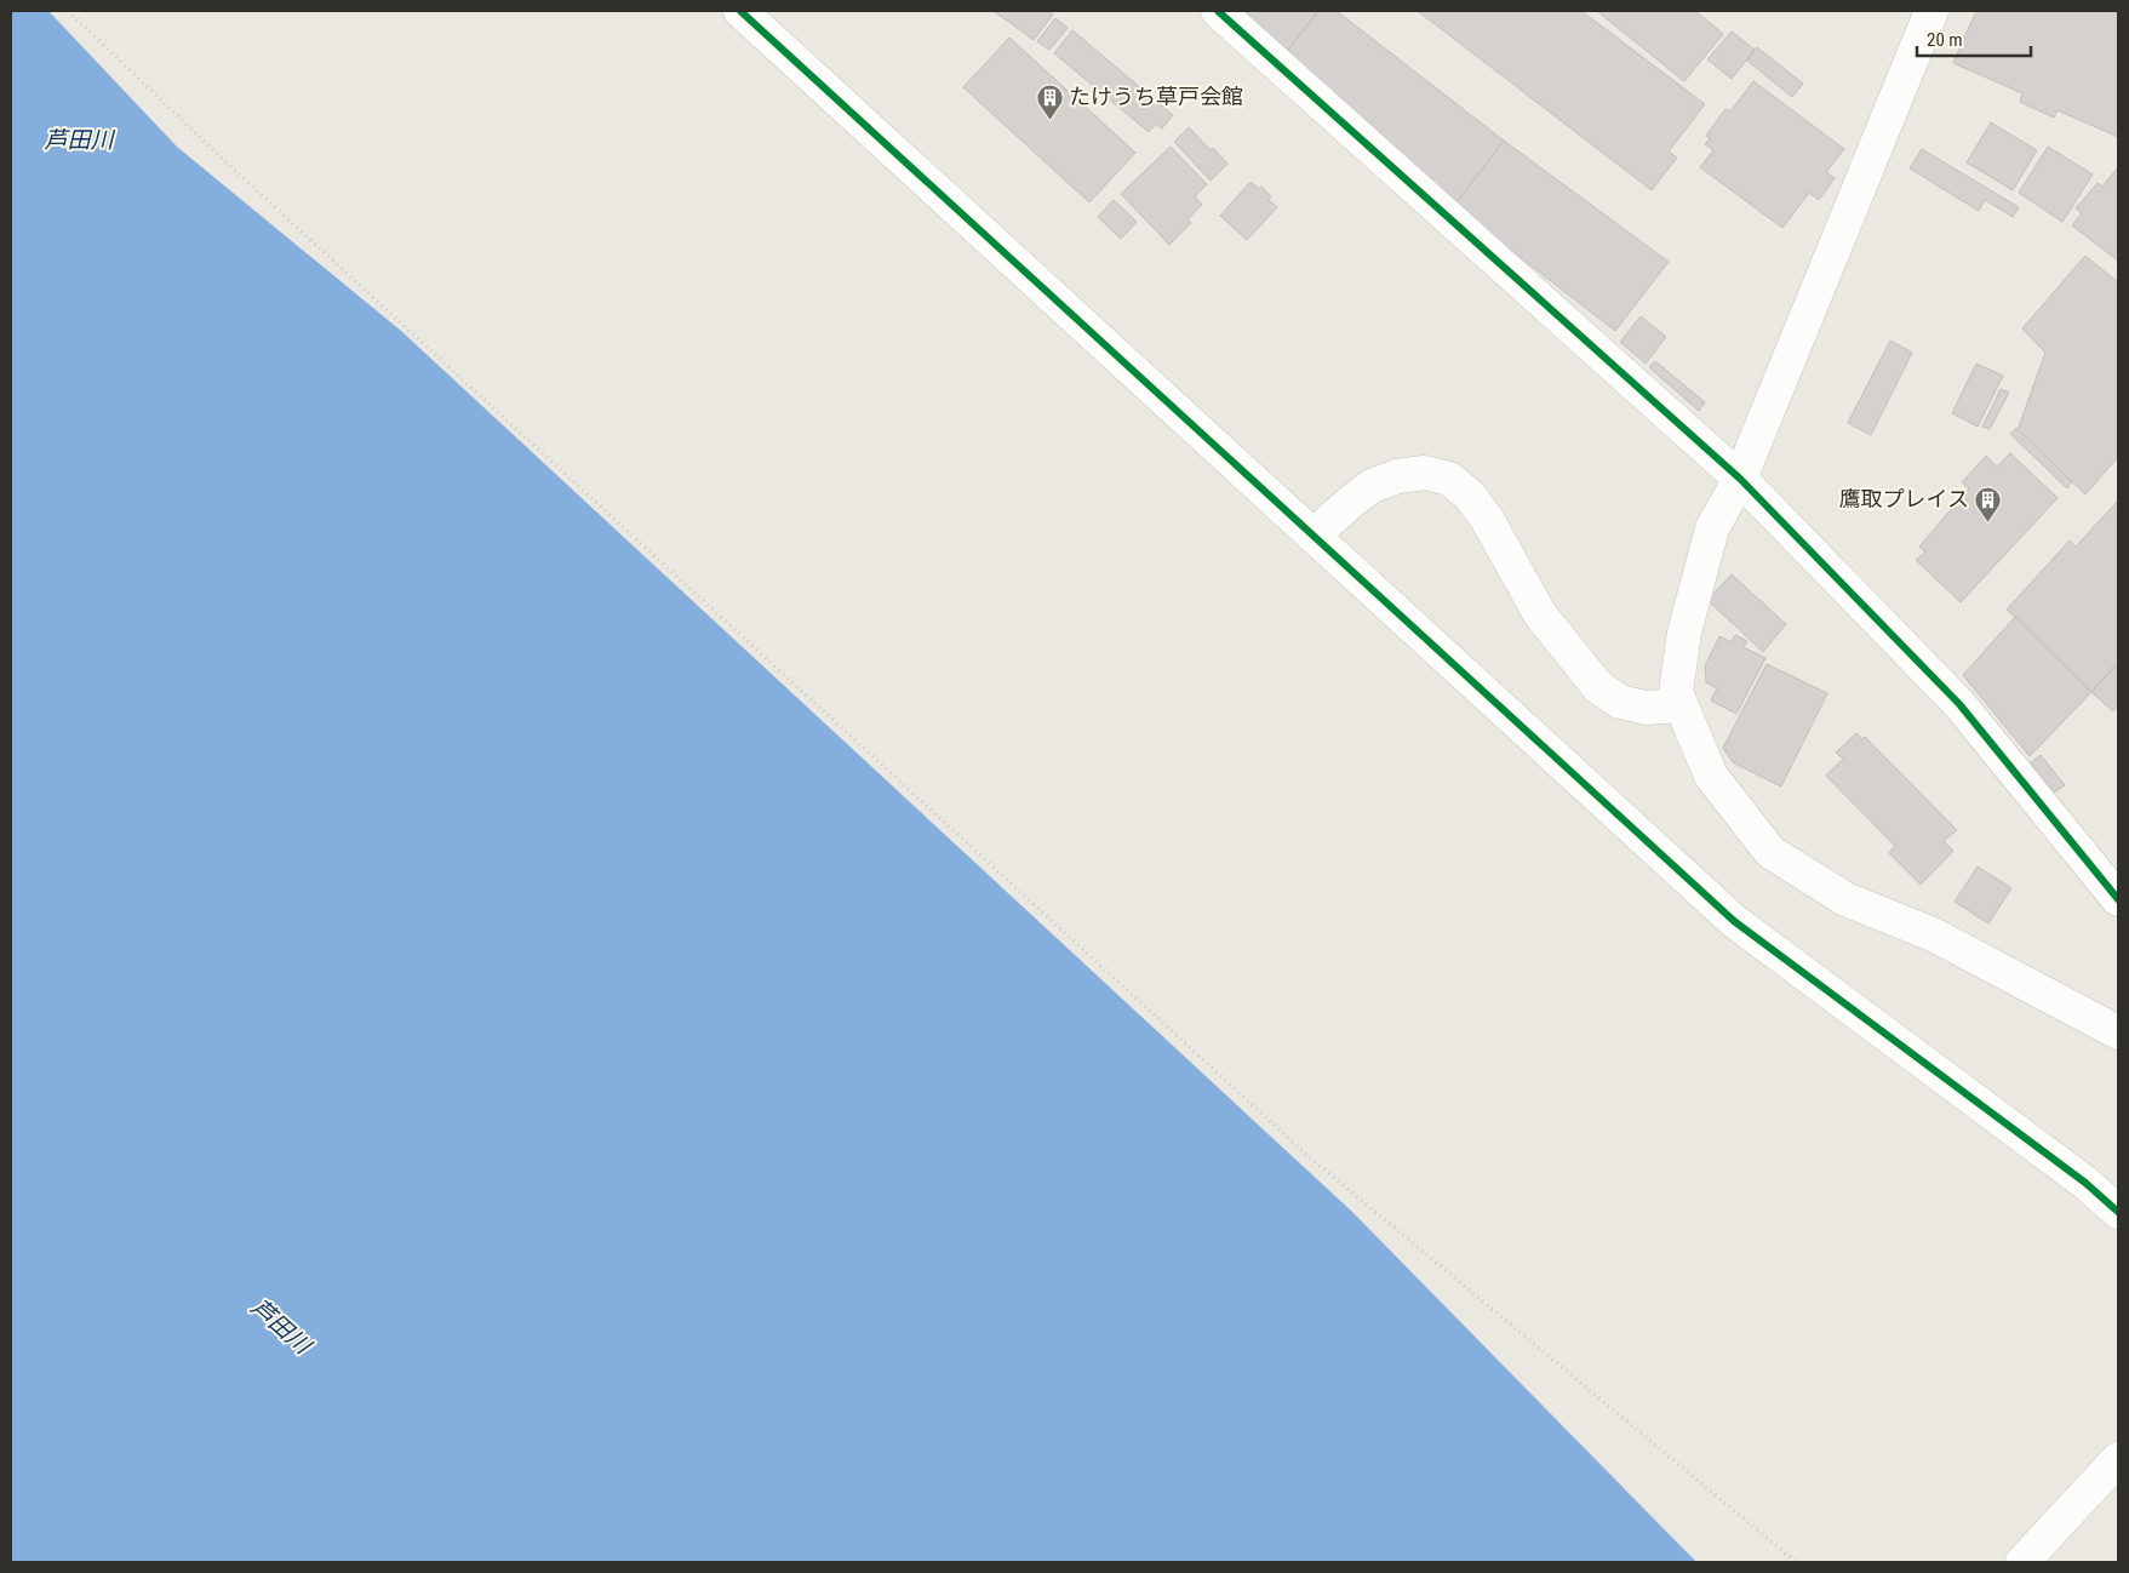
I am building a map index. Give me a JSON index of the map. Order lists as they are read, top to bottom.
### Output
{
  "water": ["芦田川"],
  "places": {
    "building": ["たけうち草戸会館", "鷹取プレイス"]
  },
  "scale_bar": "20 m"
}
